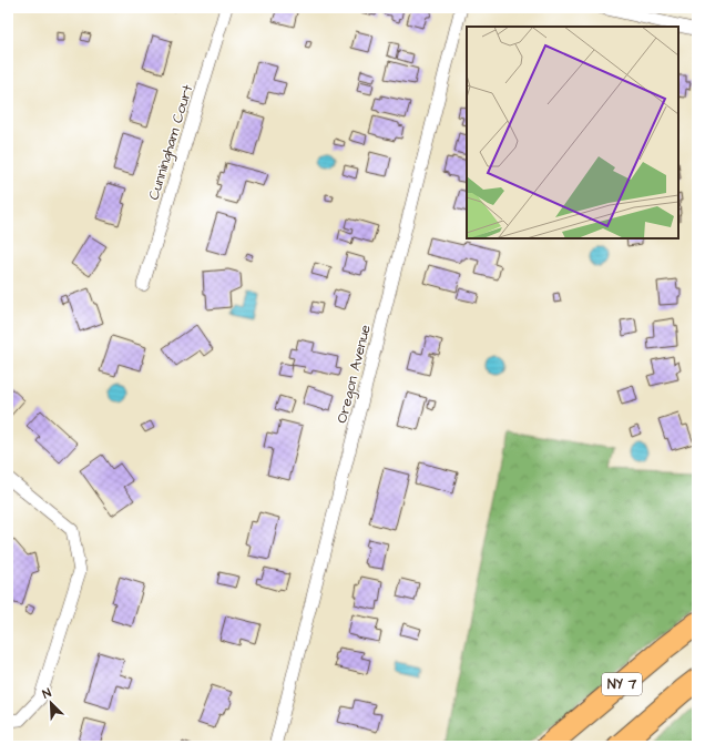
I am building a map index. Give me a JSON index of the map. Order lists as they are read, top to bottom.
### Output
{
  "streets": {
    "highway": ["NY 7"],
    "street": ["Cunningham Court", "Oregon Avenue"]
  },
  "north": "top left"
}
